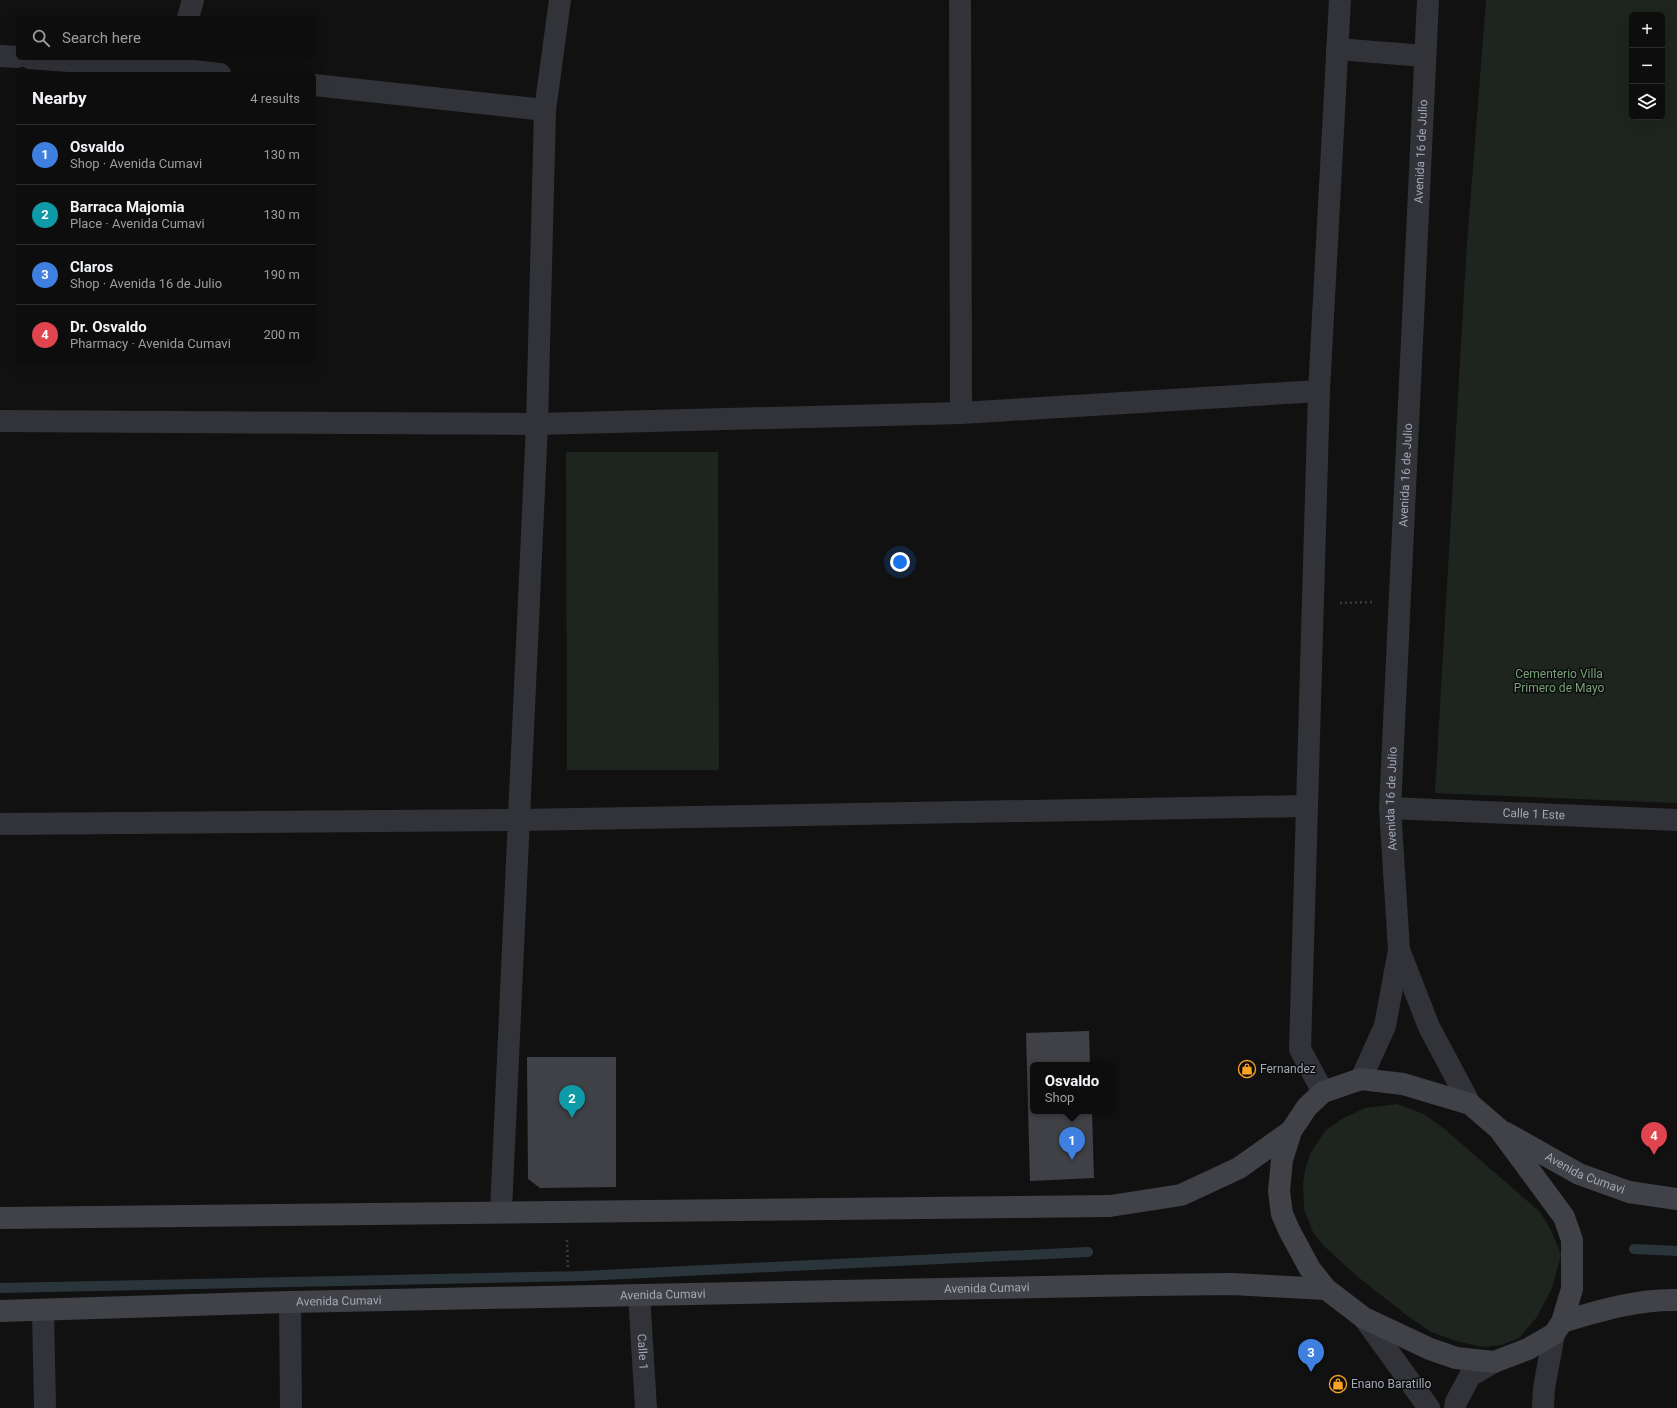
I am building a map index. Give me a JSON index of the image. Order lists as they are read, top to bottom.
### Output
{
  "streets": {
    "main road": ["Avenida Cumavi"],
    "street": ["Avenida 16 de Julio", "Calle 1 Este", "Calle 1"]
  },
  "crossings": [
    ["Avenida 16 de Julio", "Calle 1 Este"],
    ["Avenida Cumavi", "Calle 1"]
  ],
  "parks": ["Cementerio Villa Primero de Mayo"],
  "places": {
    "shop": ["Fernandez", "Enano Baratillo"]
  },
  "page": {
    "map_buttons": ["+", "−"],
    "search": "Search here",
    "heading": ["Nearby", "4 results"],
    "list": [
      {
        "mark": "1",
        "name": "Osvaldo",
        "note": "Shop · Avenida Cumavi",
        "value": "130 m"
      },
      {
        "mark": "2",
        "name": "Barraca Majomia",
        "note": "Place · Avenida Cumavi",
        "value": "130 m"
      },
      {
        "mark": "3",
        "name": "Claros",
        "note": "Shop · Avenida 16 de Julio",
        "value": "190 m"
      },
      {
        "mark": "4",
        "name": "Dr. Osvaldo",
        "note": "Pharmacy · Avenida Cumavi",
        "value": "200 m"
      }
    ],
    "popup": ["Osvaldo", "Shop"],
    "pins": [
      "2",
      "4",
      "1",
      "3"
    ]
  }
}
